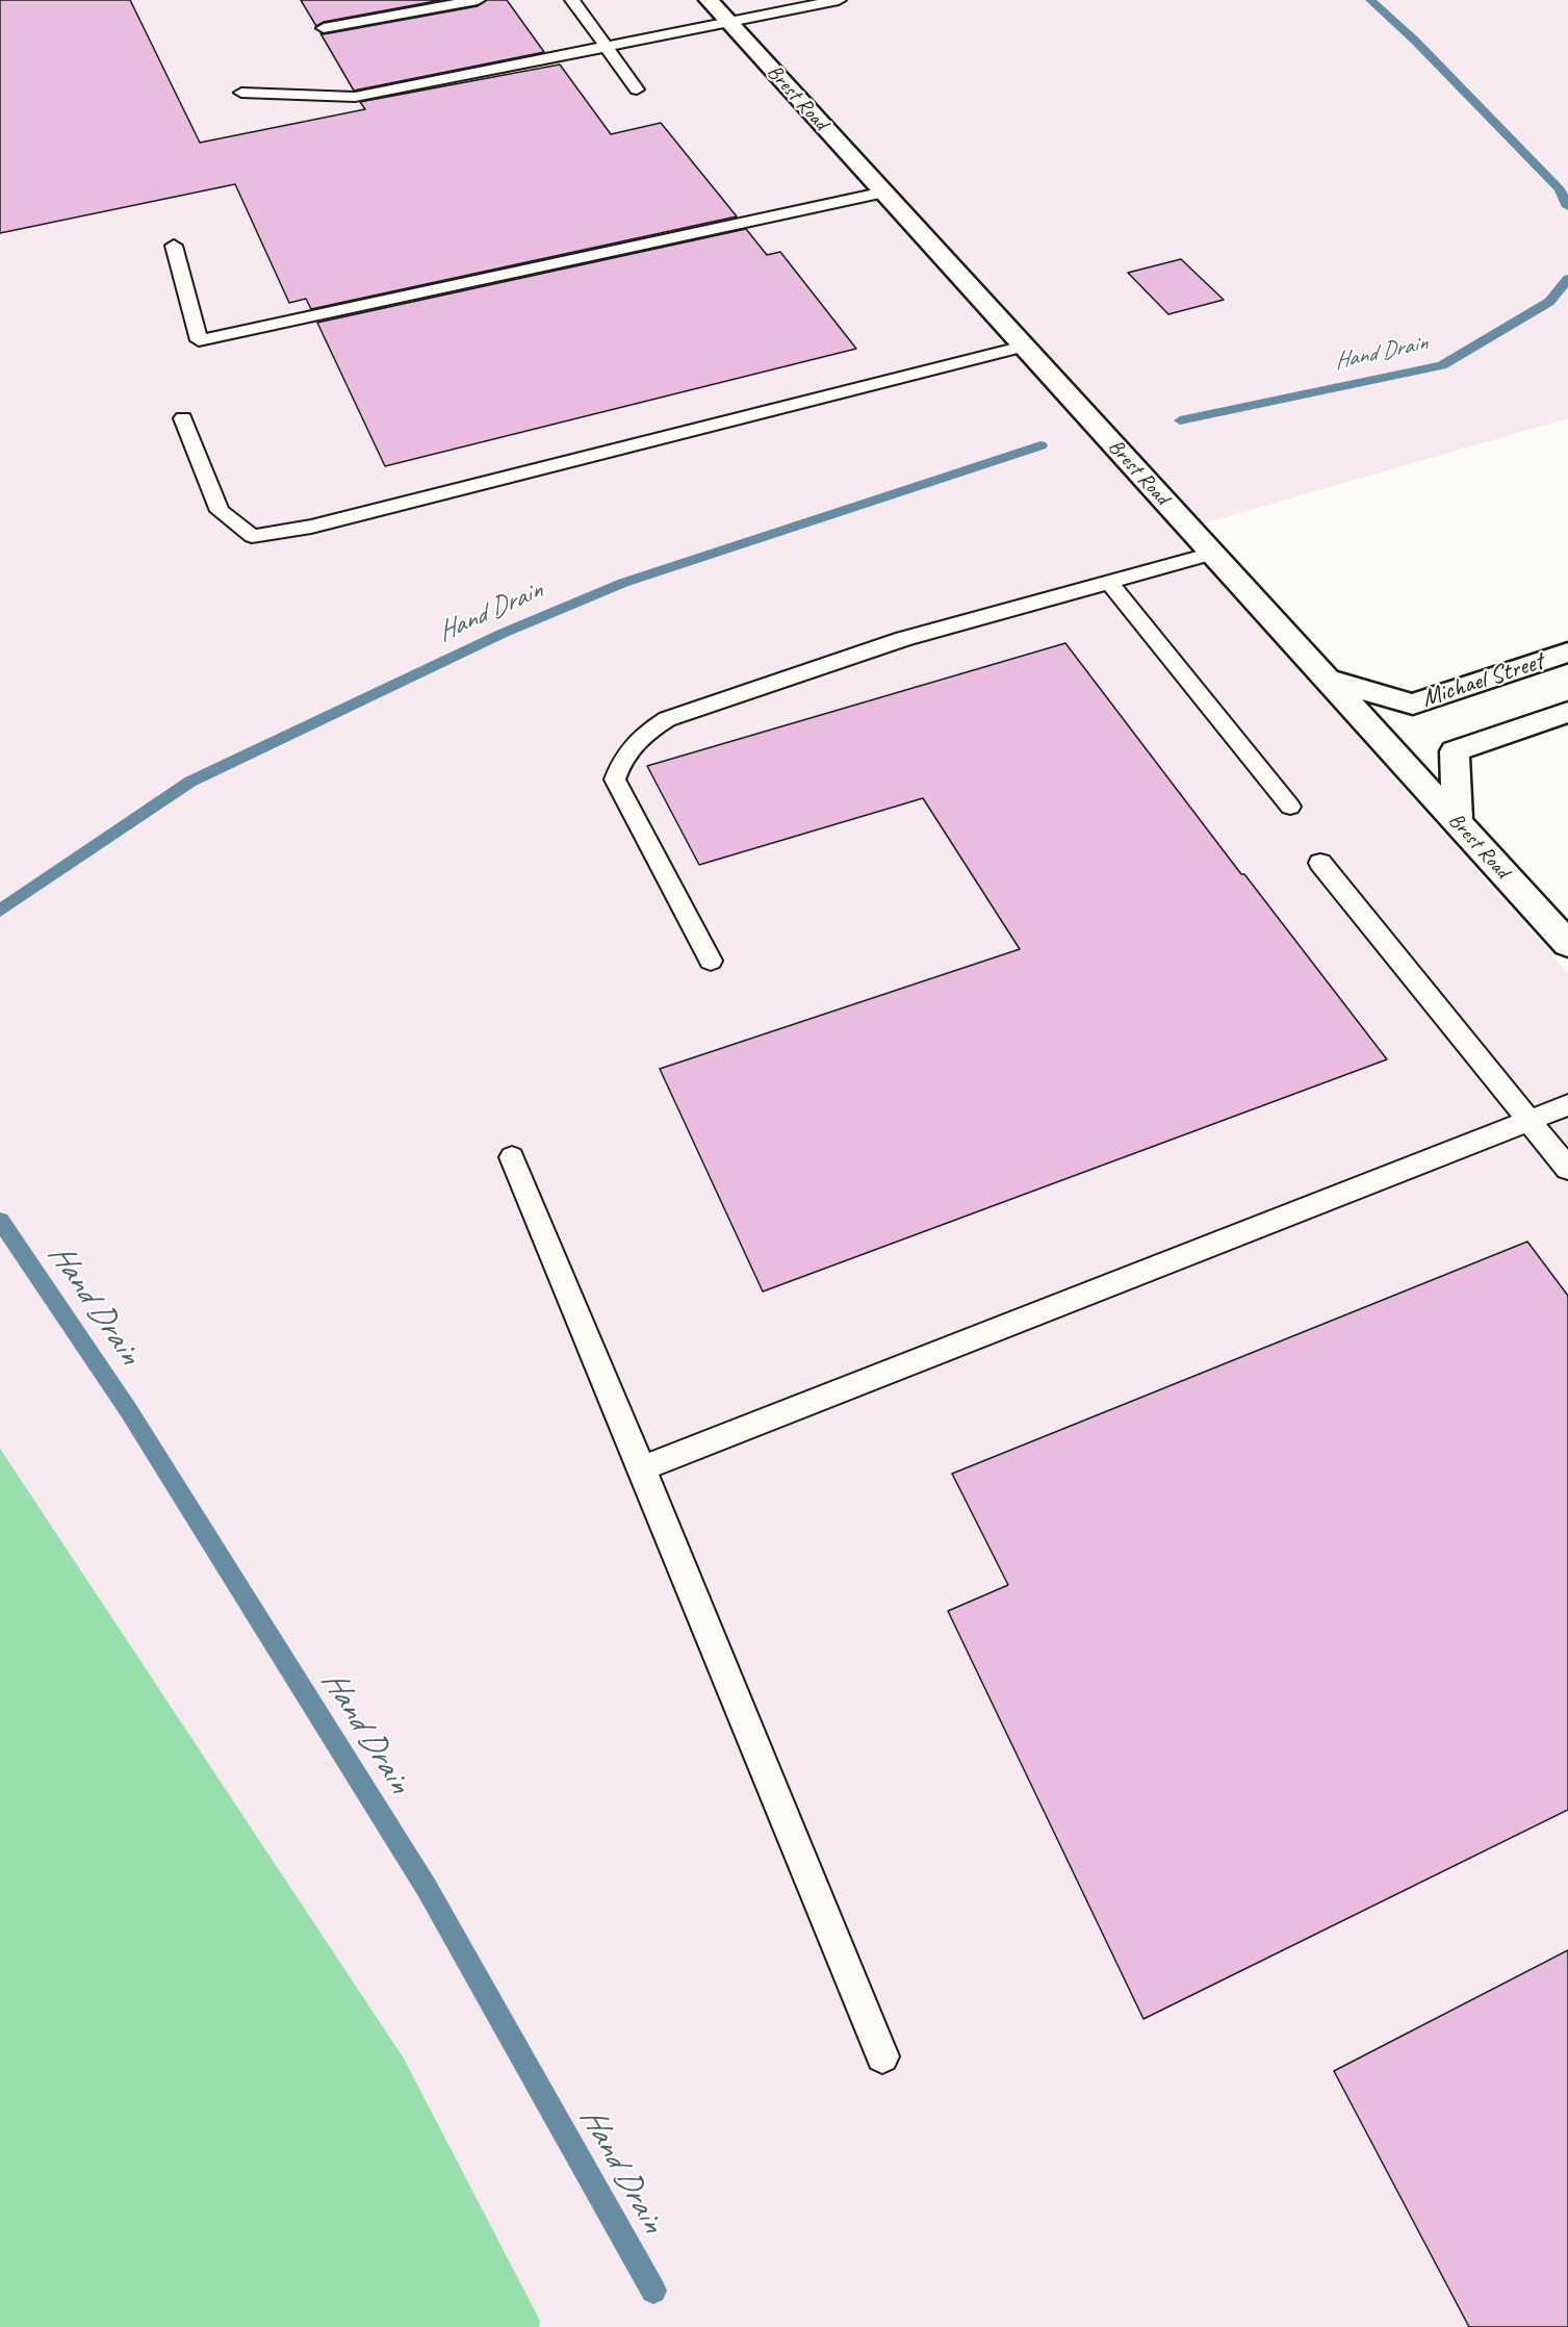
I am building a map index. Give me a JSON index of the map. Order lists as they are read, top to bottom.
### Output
{
  "streets": {
    "street": ["Brest Road", "Michael Street"]
  },
  "crossings": [
    ["Brest Road", "Michael Street"]
  ],
  "water": ["Hand Drain"]
}
